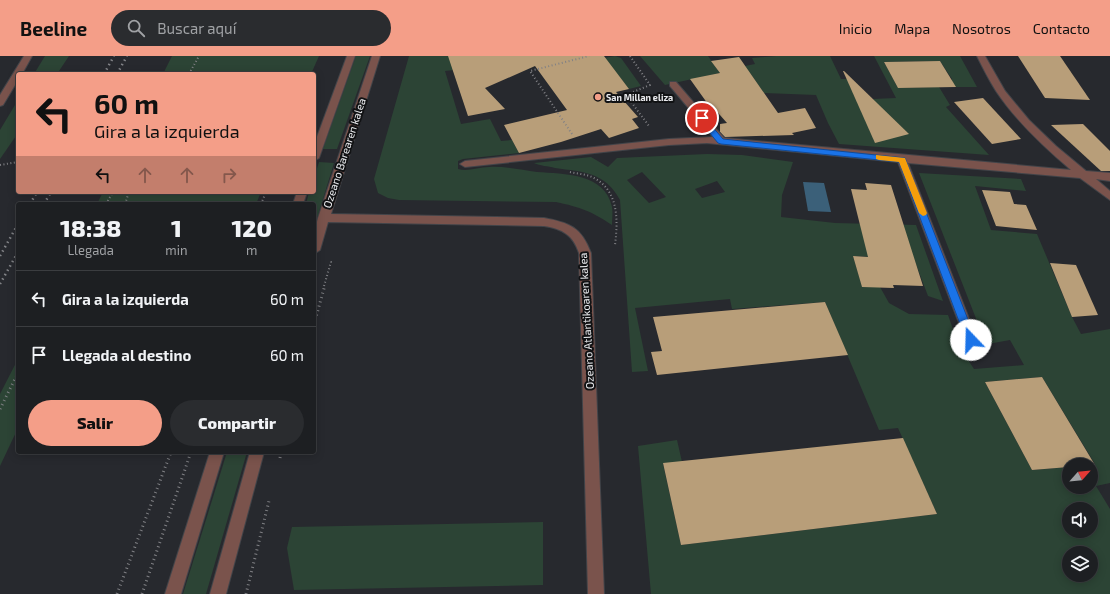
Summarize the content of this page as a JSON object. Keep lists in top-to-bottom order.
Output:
{
  "streets": {
    "street": ["Ozeano Barearen kalea", "Ozeano Atlantikoaren kalea"]
  },
  "crossings": [
    ["Ozeano Barearen kalea", "Ozeano Atlantikoaren kalea"]
  ],
  "places": ["San Millan eliza"],
  "north": "top right",
  "page": {
    "header": "Beeline",
    "search": "Buscar aquí",
    "nav": [
      "Inicio",
      "Mapa",
      "Nosotros",
      "Contacto"
    ],
    "turn": ["60 m", "Gira a la izquierda"],
    "eta": [
      "18:38",
      "Llegada",
      "1",
      "min",
      "120",
      "m"
    ],
    "list": [
      {
        "name": "Gira a la izquierda",
        "value": "60 m"
      },
      {
        "name": "Llegada al destino",
        "value": "60 m"
      }
    ],
    "buttons": ["Salir", "Compartir"]
  }
}
